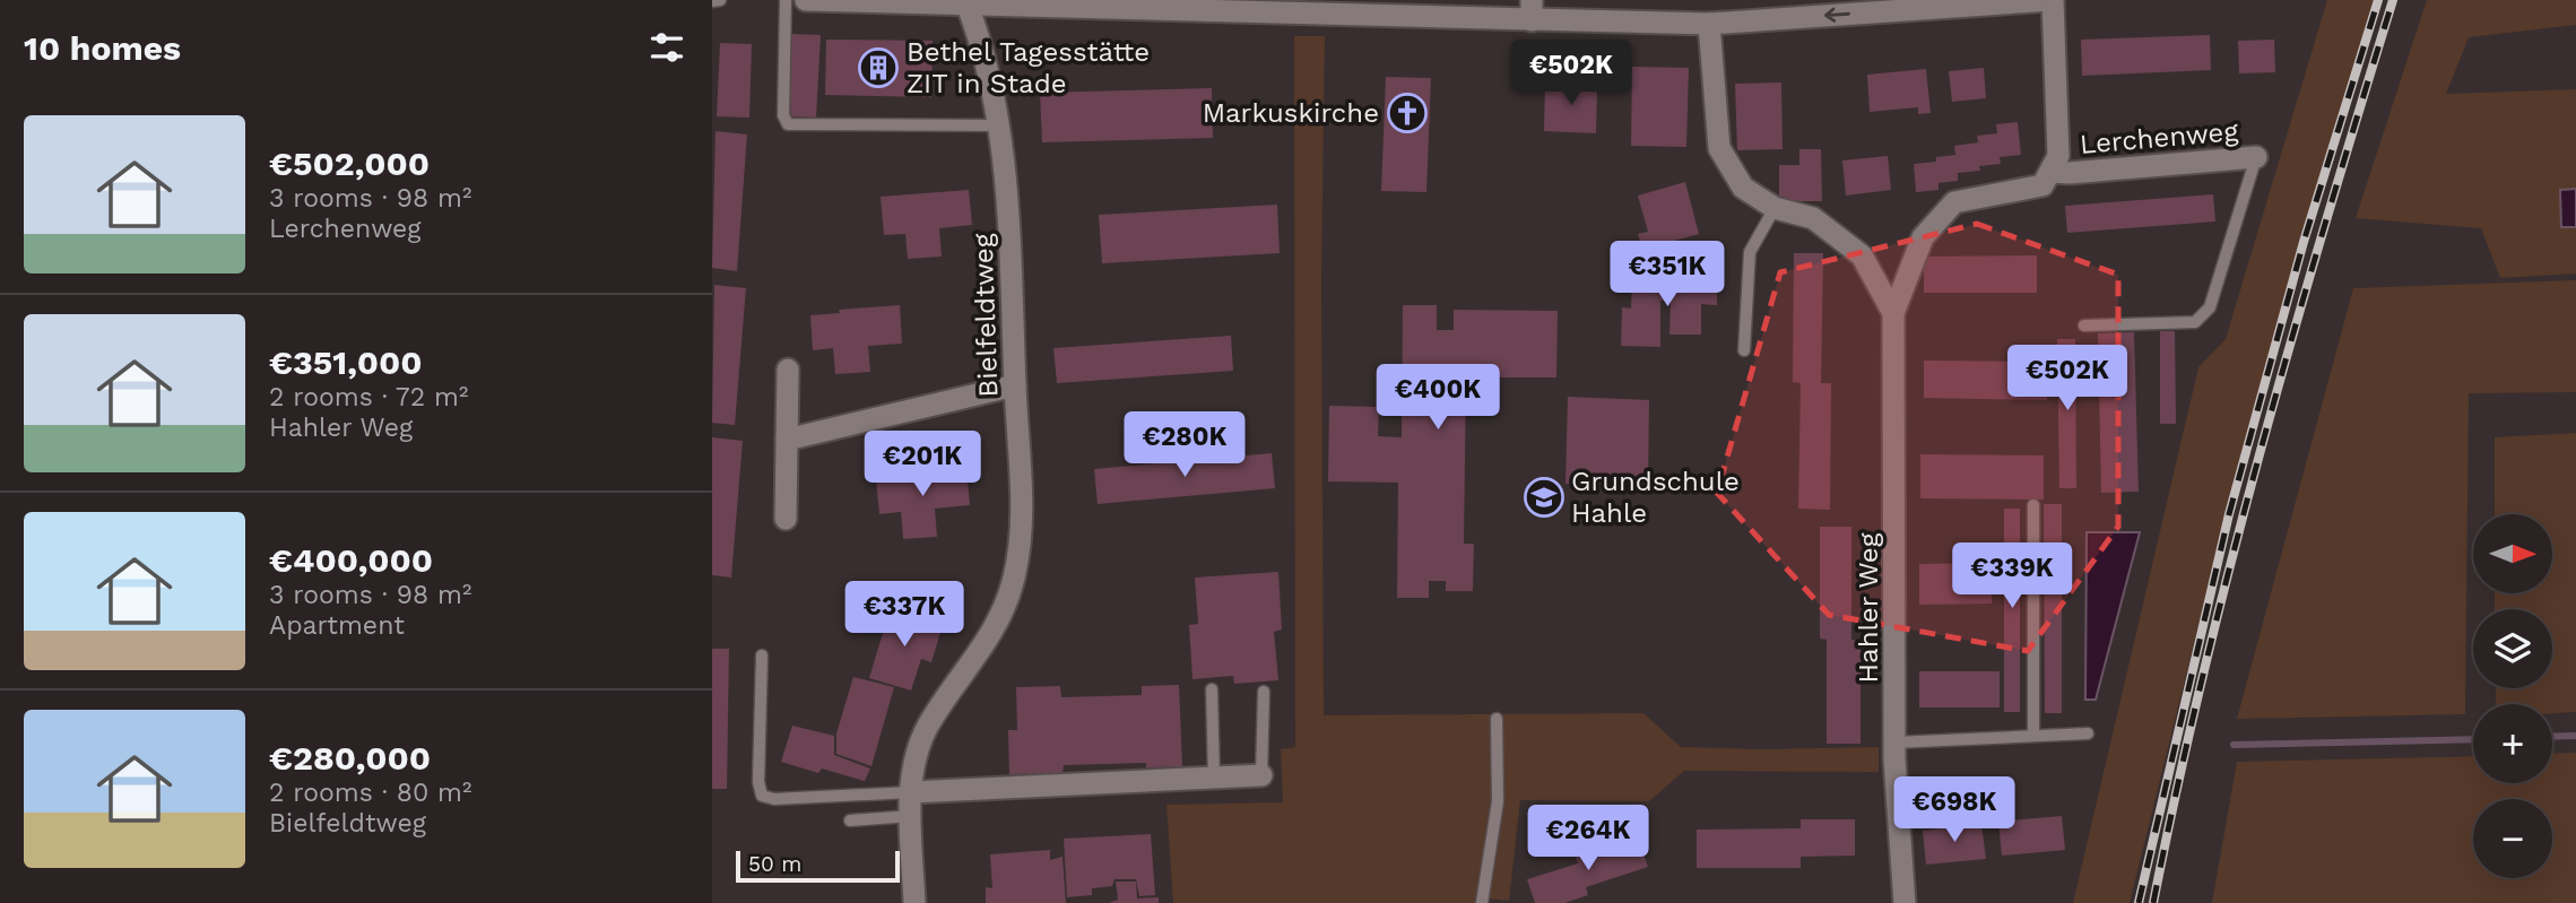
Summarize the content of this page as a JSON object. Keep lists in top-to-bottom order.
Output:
{
  "streets": {
    "street": ["Lerchenweg", "Bielfeldtweg", "Hahler Weg"]
  },
  "crossings": [
    ["Lerchenweg", "Bielfeldtweg"],
    ["Lerchenweg", "Hahler Weg"]
  ],
  "places": {
    "building": ["Bethel Tagesstätte ZIT in Stade"],
    "church": ["Markuskirche"],
    "school or university": ["Grundschule Hahle"]
  },
  "scale_bar": "50 m",
  "north": "right",
  "page": {
    "heading": "10 homes",
    "price": [
      "€502K",
      "€351K",
      "€502K",
      "€400K",
      "€280K",
      "€201K",
      "€339K",
      "€337K",
      "€698K",
      "€264K"
    ],
    "list": [
      {
        "name": "€502,000",
        "note": "3 rooms · 98 m² · Lerchenweg"
      },
      {
        "name": "€351,000",
        "note": "2 rooms · 72 m² · Hahler Weg"
      },
      {
        "name": "€400,000",
        "note": "3 rooms · 98 m² · Apartment"
      },
      {
        "name": "€280,000",
        "note": "2 rooms · 80 m² · Bielfeldtweg"
      }
    ],
    "map_buttons": ["+", "−"],
    "scale": "50 m"
  }
}
